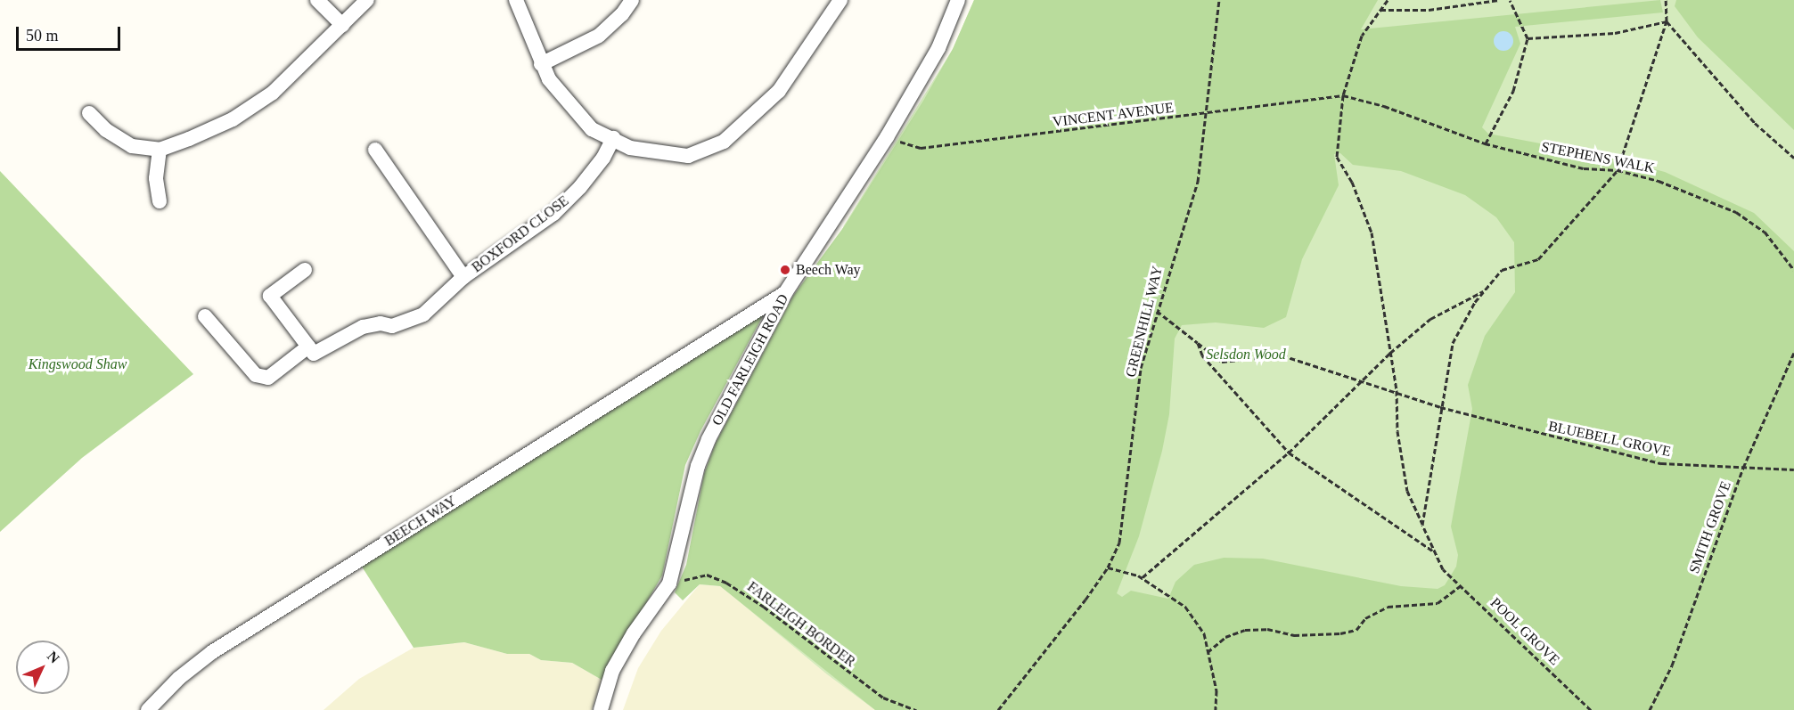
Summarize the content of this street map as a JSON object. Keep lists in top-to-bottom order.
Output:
{
  "streets": {
    "street": ["BOXFORD CLOSE", "OLD FARLEIGH ROAD", "BEECH WAY"],
    "path": [
      "VINCENT AVENUE",
      "STEPHENS WALK",
      "GREENHILL WAY",
      "BLUEBELL GROVE",
      "SMITH GROVE",
      "FARLEIGH BORDER",
      "POOL GROVE"
    ]
  },
  "crossings": [
    ["VINCENT AVENUE", "STEPHENS WALK"],
    ["VINCENT AVENUE", "GREENHILL WAY"],
    ["VINCENT AVENUE", "OLD FARLEIGH ROAD"],
    ["GREENHILL WAY", "BLUEBELL GROVE"],
    ["OLD FARLEIGH ROAD", "BEECH WAY"],
    ["OLD FARLEIGH ROAD", "FARLEIGH BORDER"],
    ["BLUEBELL GROVE", "SMITH GROVE"]
  ],
  "parks": ["Selsdon Wood", "Kingswood Shaw"],
  "places": ["Beech Way"],
  "scale_bar": "50 m",
  "north": "top right"
}
